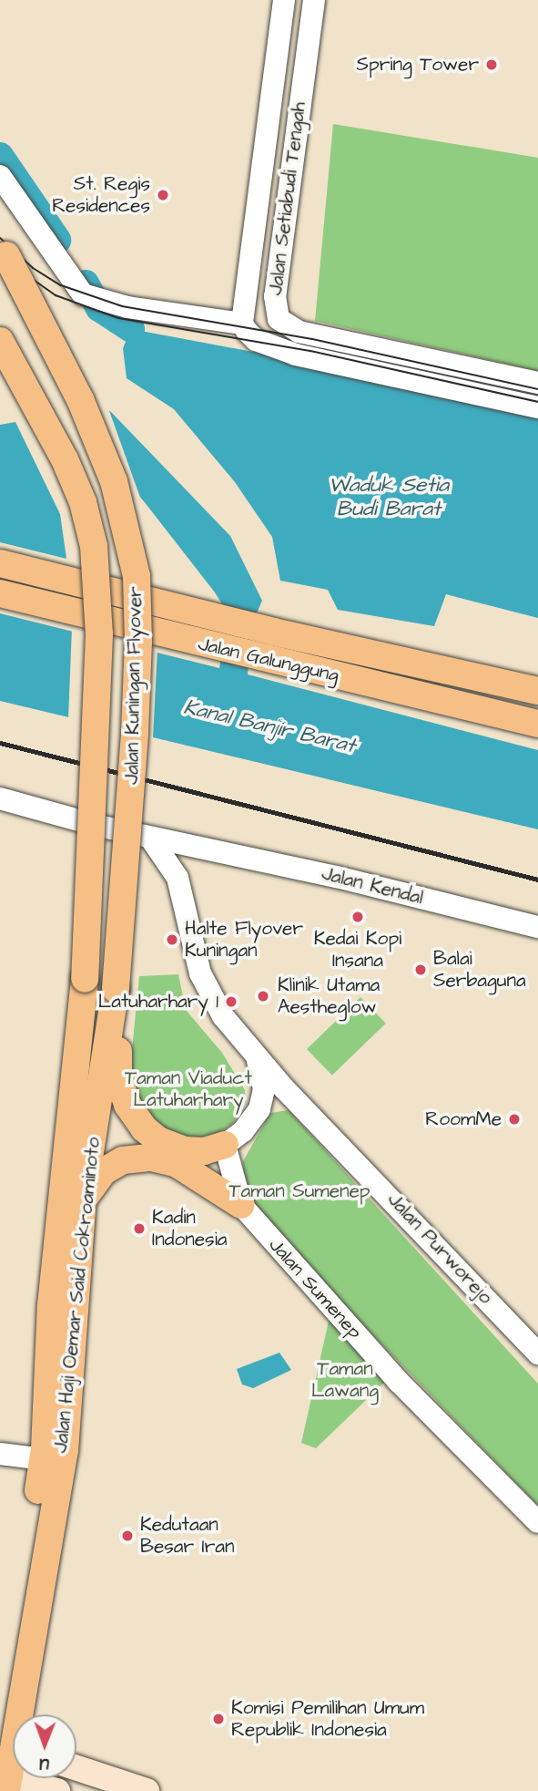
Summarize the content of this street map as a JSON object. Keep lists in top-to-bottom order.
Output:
{
  "streets": {
    "main road": ["Jalan Galunggung", "Jalan Kuningan Flyover", "Jalan Haji Oemar Said Cokroaminoto"],
    "street": [
      "Jalan Setiabudi Tengah",
      "Jalan Kendal",
      "Jalan Purworejo",
      "Jalan Sumenep"
    ]
  },
  "crossings": [
    ["Jalan Kuningan Flyover", "Jalan Haji Oemar Said Cokroaminoto"]
  ],
  "water": ["Waduk Setia Budi Barat", "Kanal Banjir Barat"],
  "parks": ["Taman Viaduct Latuharhary", "Taman Sumenep", "Taman Lawang"],
  "places": [
    "Spring Tower",
    "St. Regis Residences",
    "Kedai Kopi Insana",
    "Halte Flyover Kuningan",
    "Balai Serbaguna",
    "Klinik Utama Aestheglow",
    "Latuharhary 1",
    "RoomMe",
    "Kadin Indonesia",
    "Kedutaan Besar Iran",
    "Komisi Pemilihan Umum Republik Indonesia"
  ],
  "north": "bottom"
}
